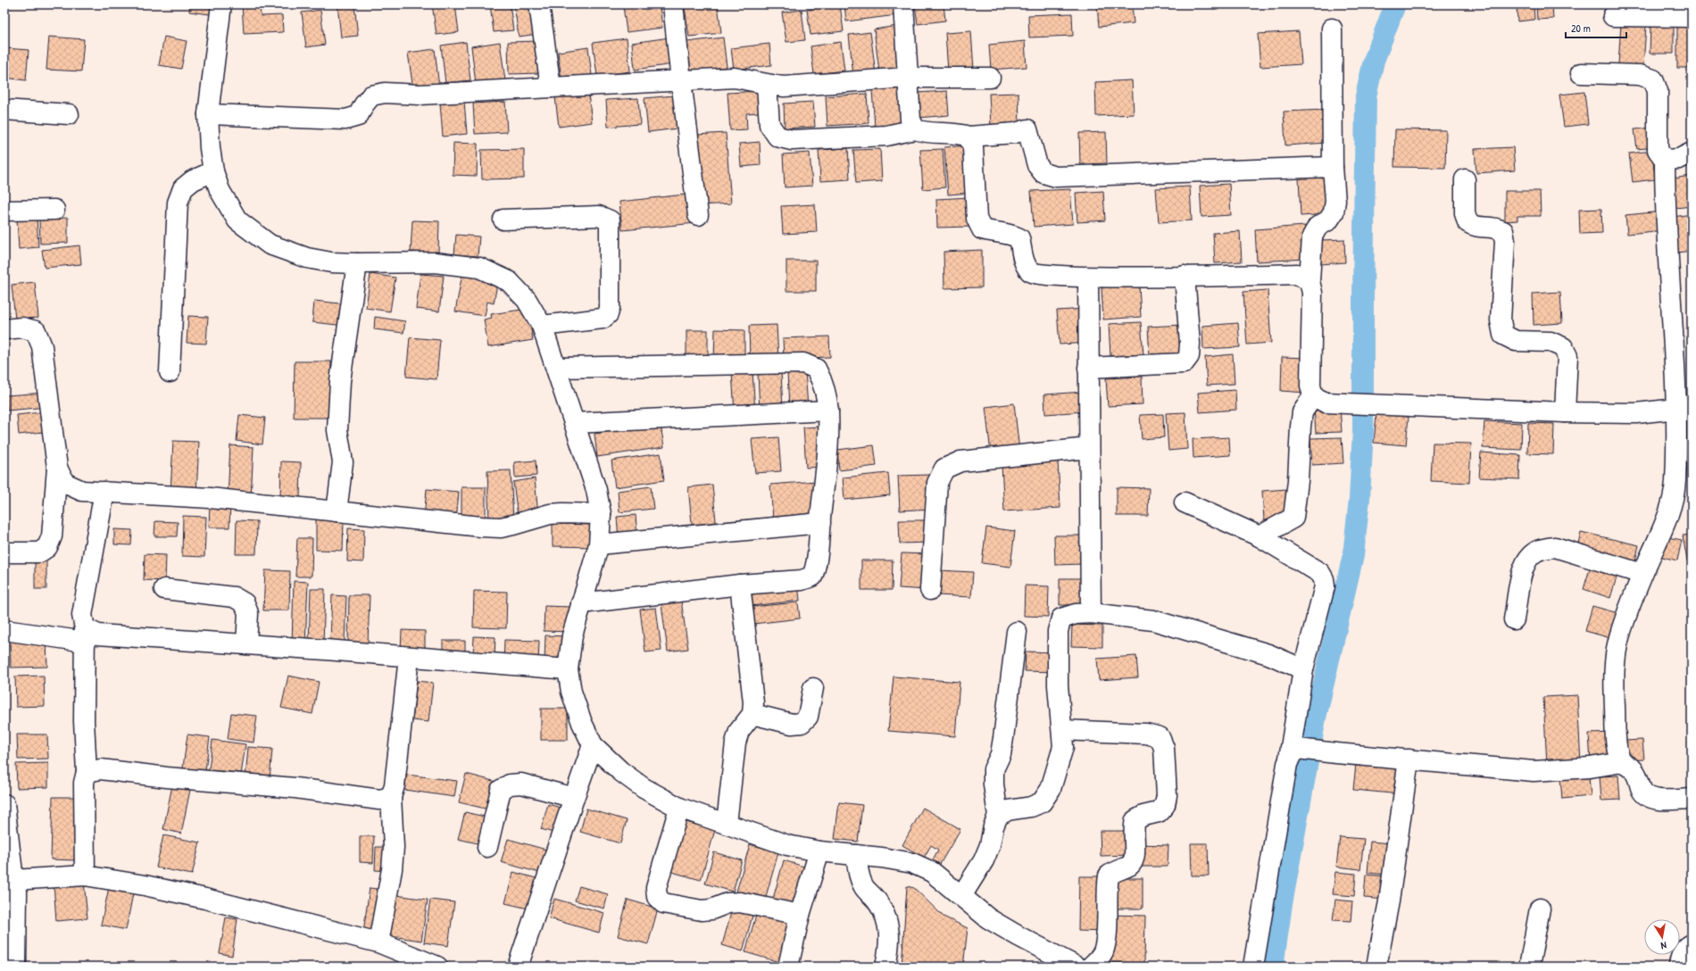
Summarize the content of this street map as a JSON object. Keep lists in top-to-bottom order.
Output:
{
  "scale_bar": "20 m",
  "north": "bottom"
}
